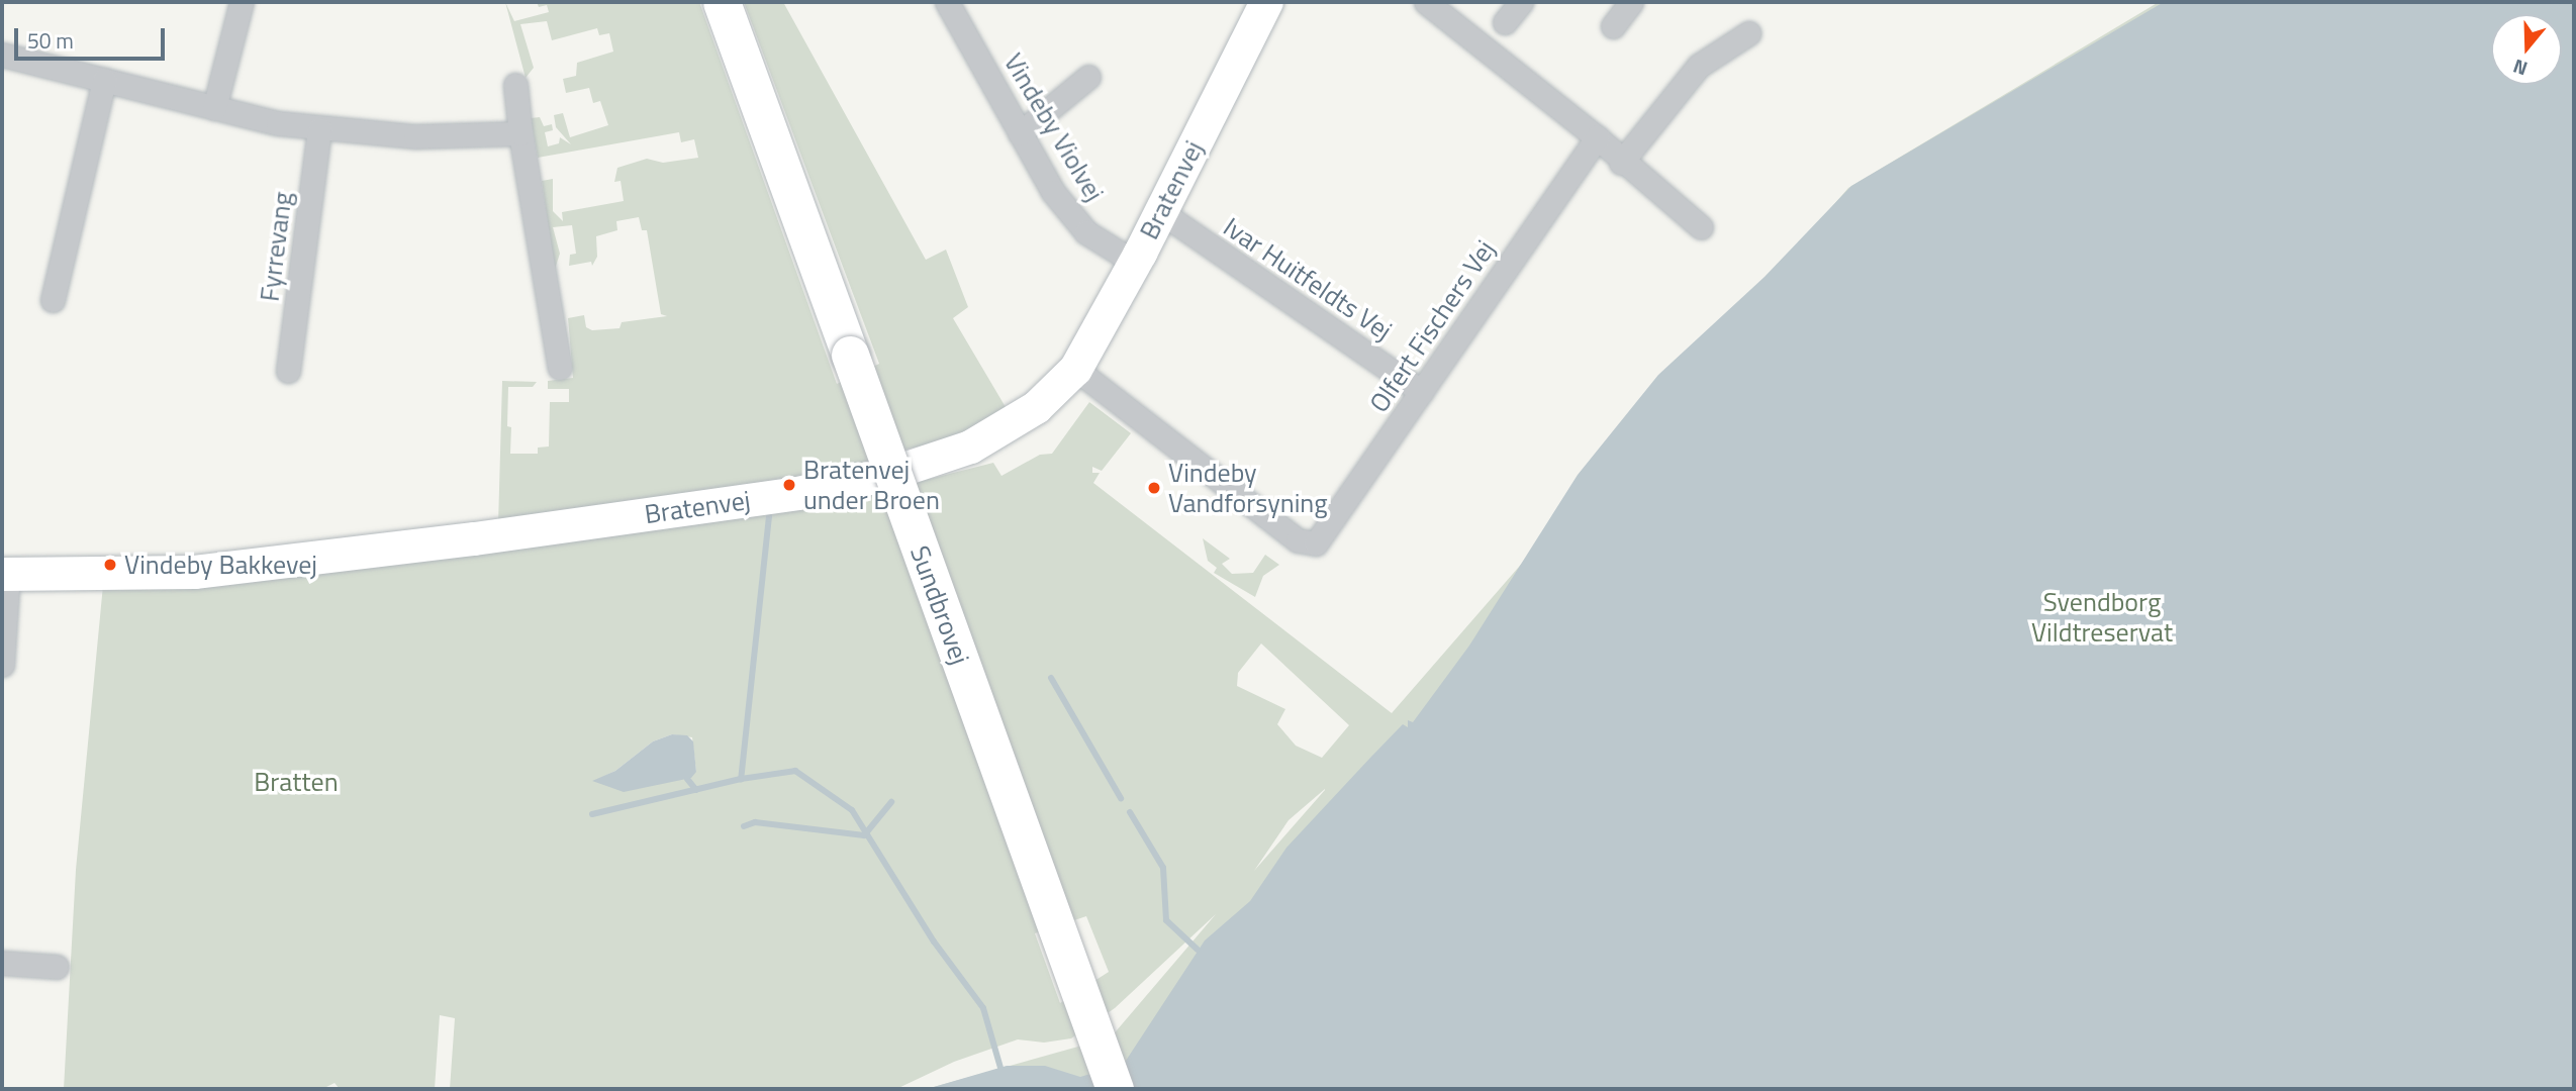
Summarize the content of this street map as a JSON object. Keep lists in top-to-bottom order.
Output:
{
  "streets": {
    "main road": ["Sundbrovej"],
    "street": [
      "Vindeby Violvej",
      "Bratenvej",
      "Fyrrevang",
      "Ivar Huitfeldts Vej",
      "Olfert Fischers Vej"
    ]
  },
  "crossings": [
    ["Vindeby Violvej", "Bratenvej"],
    ["Bratenvej", "Ivar Huitfeldts Vej"],
    ["Bratenvej", "Olfert Fischers Vej"],
    ["Ivar Huitfeldts Vej", "Olfert Fischers Vej"]
  ],
  "parks": ["Svendborg Vildtreservat", "Bratten"],
  "places": ["Bratenvej under Broen", "Vindeby Vandforsyning", "Vindeby Bakkevej"],
  "scale_bar": "50 m",
  "north": "bottom"
}
